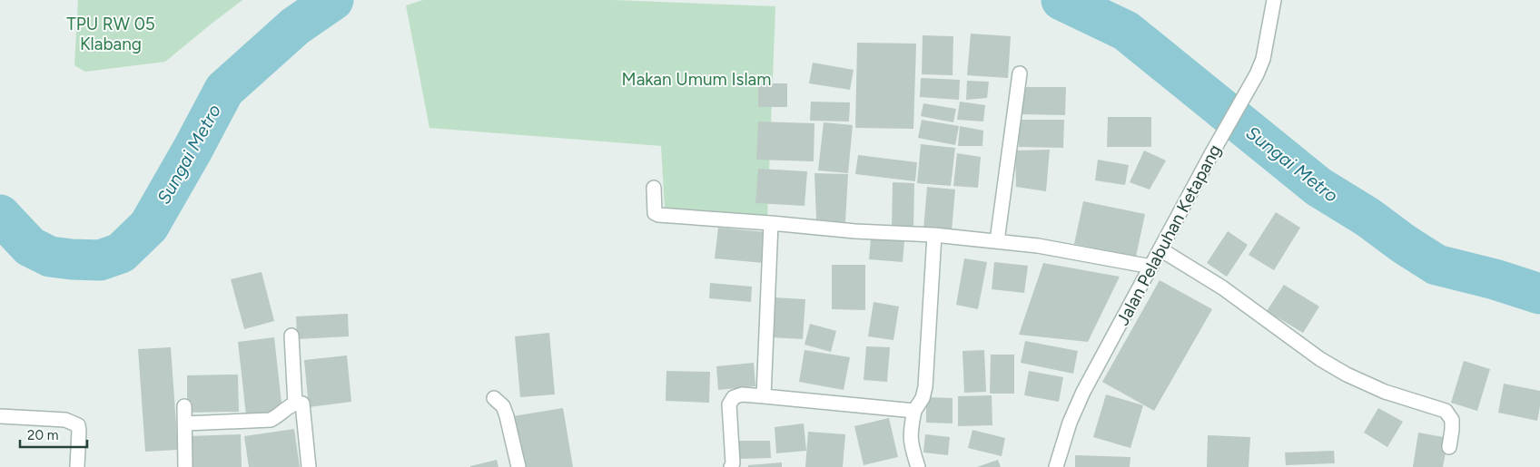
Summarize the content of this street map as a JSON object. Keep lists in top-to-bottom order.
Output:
{
  "streets": {
    "street": ["Jalan Pelabuhan Ketapang"]
  },
  "water": ["Sungai Metro"],
  "parks": ["TPU RW 05 Klabang", "Makan Umum Islam"],
  "scale_bar": "20 m"
}
